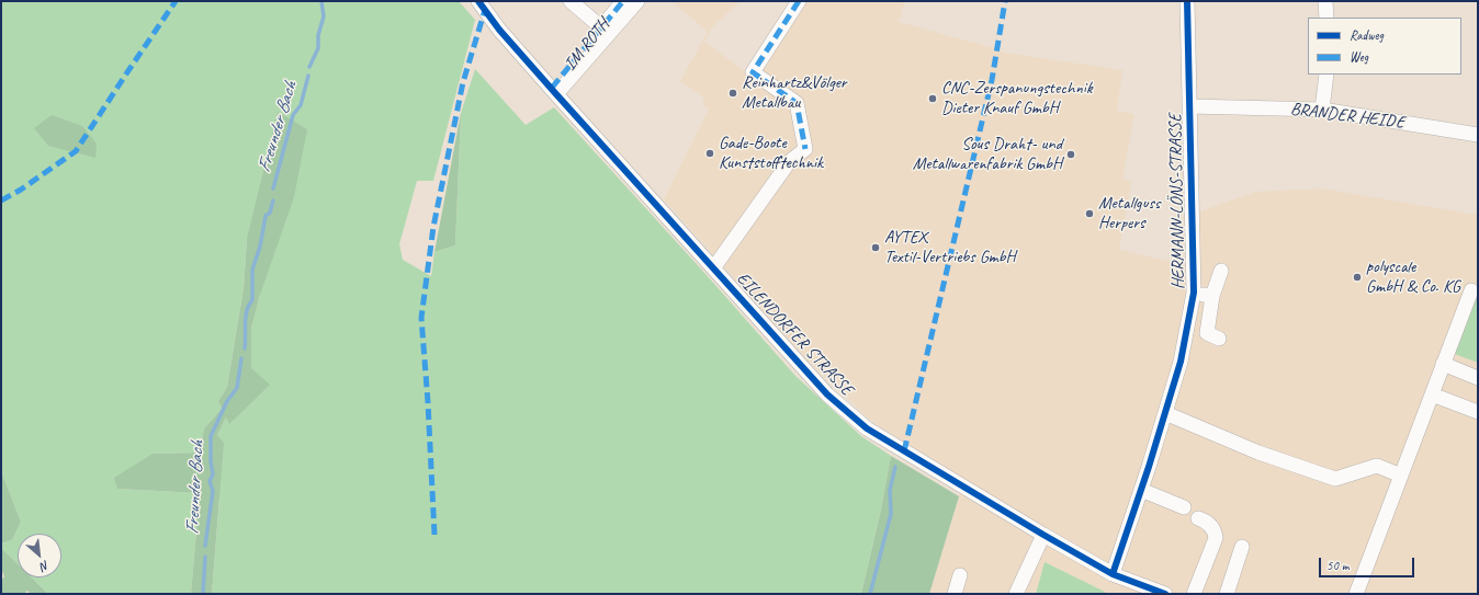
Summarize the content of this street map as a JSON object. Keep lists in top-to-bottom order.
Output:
{
  "streets": {
    "street": [
      "IM ROTH",
      "BRANDER HEIDE",
      "HERMANN-LÖNS-STRASSE",
      "EILENDORFER STRASSE"
    ]
  },
  "crossings": [
    ["IM ROTH", "EILENDORFER STRASSE"],
    ["BRANDER HEIDE", "HERMANN-LÖNS-STRASSE"],
    ["HERMANN-LÖNS-STRASSE", "EILENDORFER STRASSE"]
  ],
  "water": ["Freunder Bach"],
  "places": [
    "Reinhartz&Völger Metallbau",
    "CNC-Zerspanungstechnik Dieter Knauf GmbH",
    "Gade-Boote Kunststofftechnik",
    "Sous Draht- und Metallwarenfabrik GmbH",
    "Metallguss Herpers",
    "AYTEX Textil-Vertriebs GmbH",
    "polyscale GmbH & Co. KG"
  ],
  "legend": ["Radweg", "Weg"],
  "scale_bar": "50 m",
  "north": "bottom right"
}
